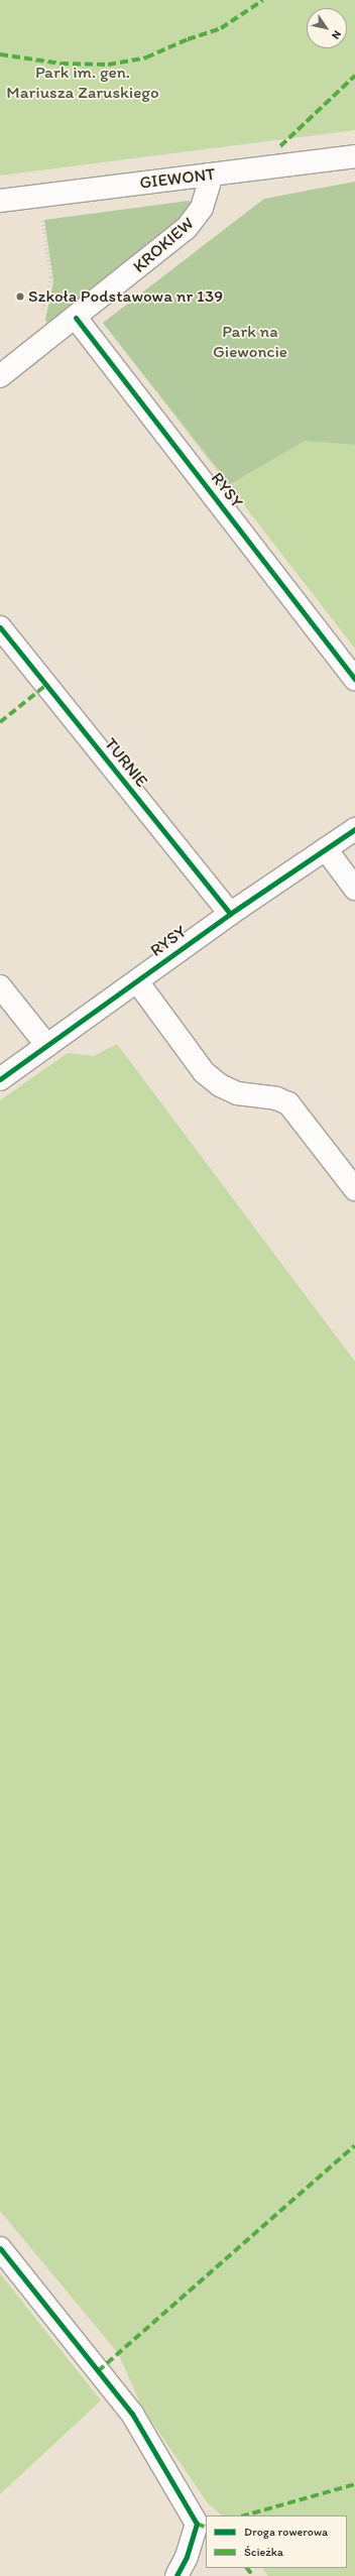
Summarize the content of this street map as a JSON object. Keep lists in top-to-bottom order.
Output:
{
  "streets": {
    "street": [
      "GIEWONT",
      "KROKIEW",
      "RYSY",
      "TURNIE"
    ]
  },
  "crossings": [
    ["GIEWONT", "KROKIEW"],
    ["KROKIEW", "RYSY"],
    ["RYSY", "TURNIE"]
  ],
  "parks": ["Park im. gen. Mariusza Zaruskiego", "Park na Giewoncie"],
  "places": ["Szkoła Podstawowa nr 139"],
  "legend": ["Droga rowerowa", "Ścieżka"],
  "north": "bottom right"
}
